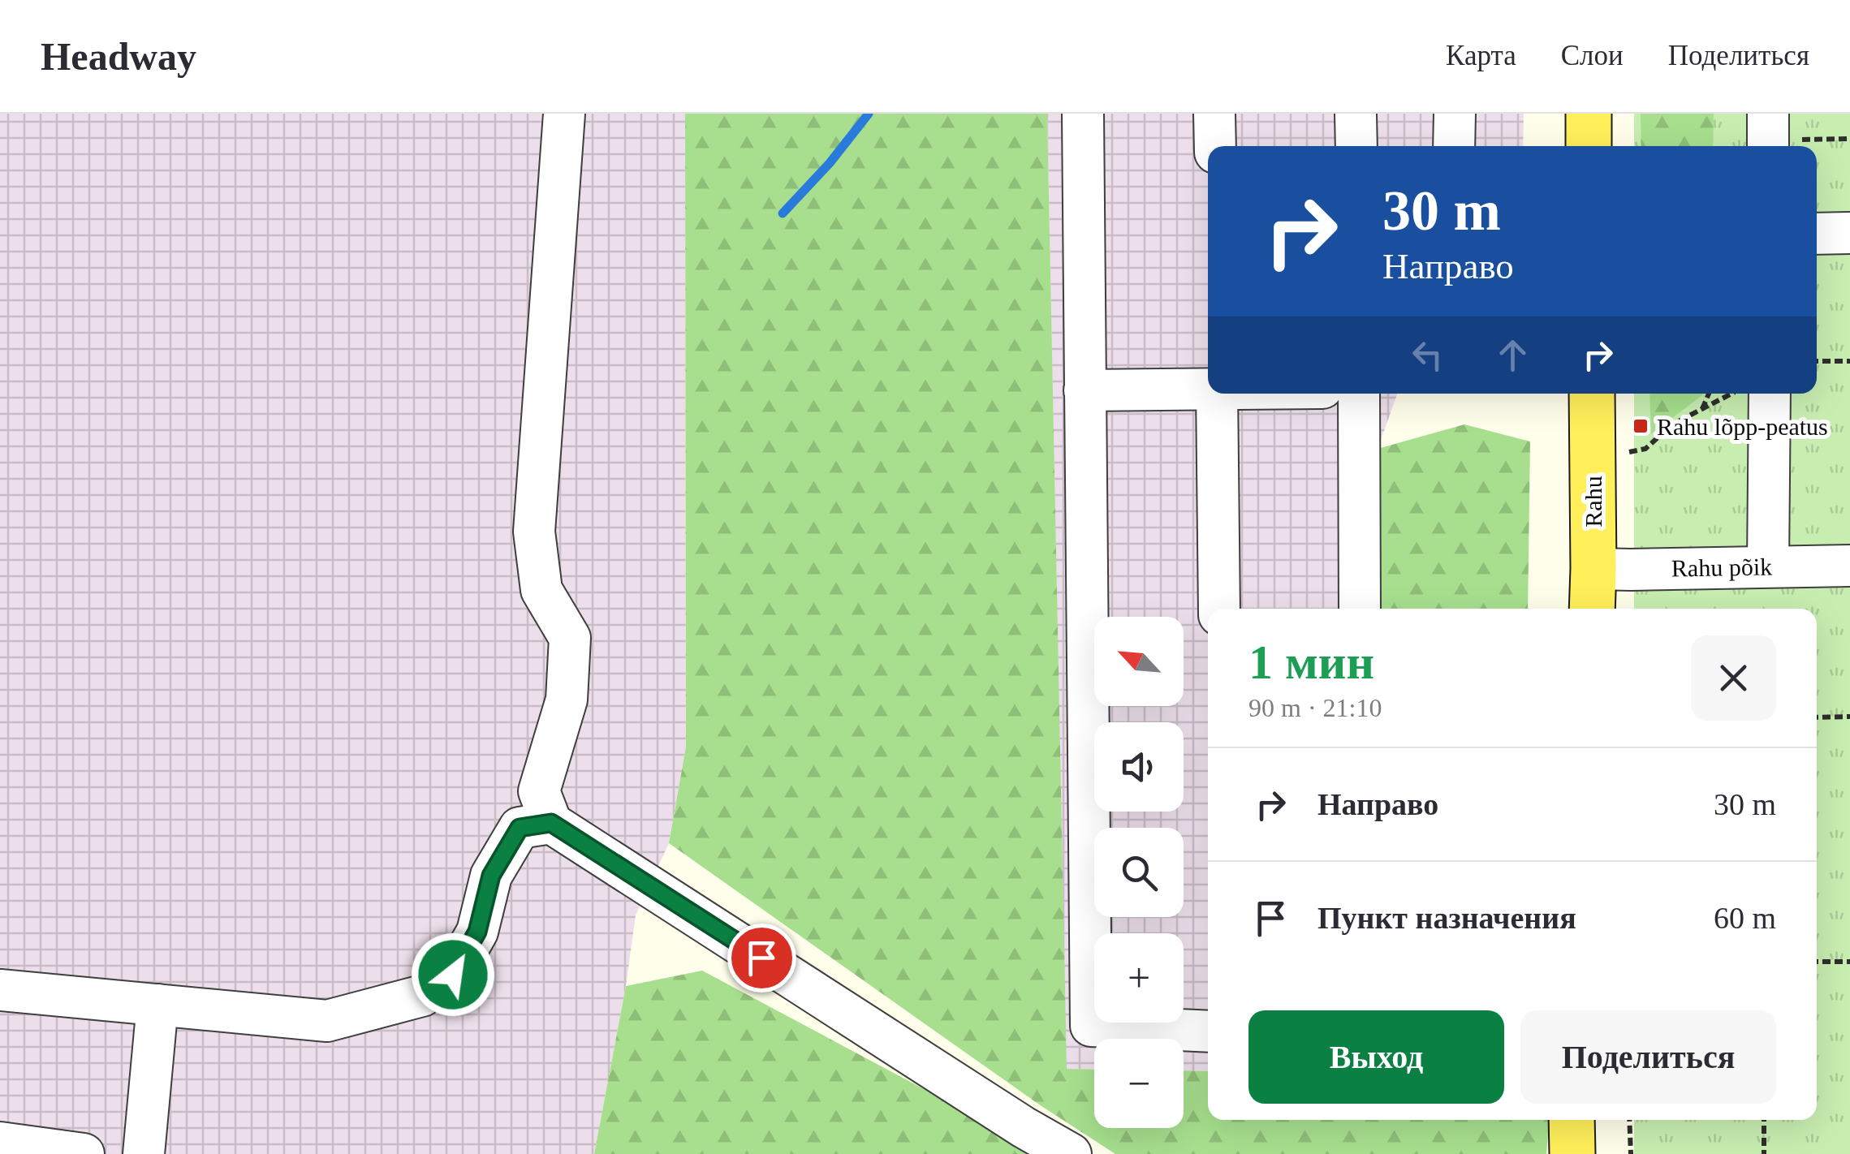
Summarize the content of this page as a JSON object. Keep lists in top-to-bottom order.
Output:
{
  "streets": {
    "main road": ["Rahu"],
    "street": ["Rahu põik"]
  },
  "crossings": [
    ["Rahu", "Rahu põik"]
  ],
  "places": {
    "transit": ["Rahu lõpp-peatus"]
  },
  "north": "top left",
  "page": {
    "header": "Headway",
    "nav": ["Карта", "Слои", "Поделиться"],
    "turn": ["30 m", "Направо"],
    "heading": ["1 мин", "90 m · 21:10"],
    "map_buttons": ["+", "−"],
    "list": [
      {
        "name": "Направо",
        "value": "30 m"
      },
      {
        "name": "Пункт назначения",
        "value": "60 m"
      }
    ],
    "buttons": ["Выход", "Поделиться"]
  }
}
